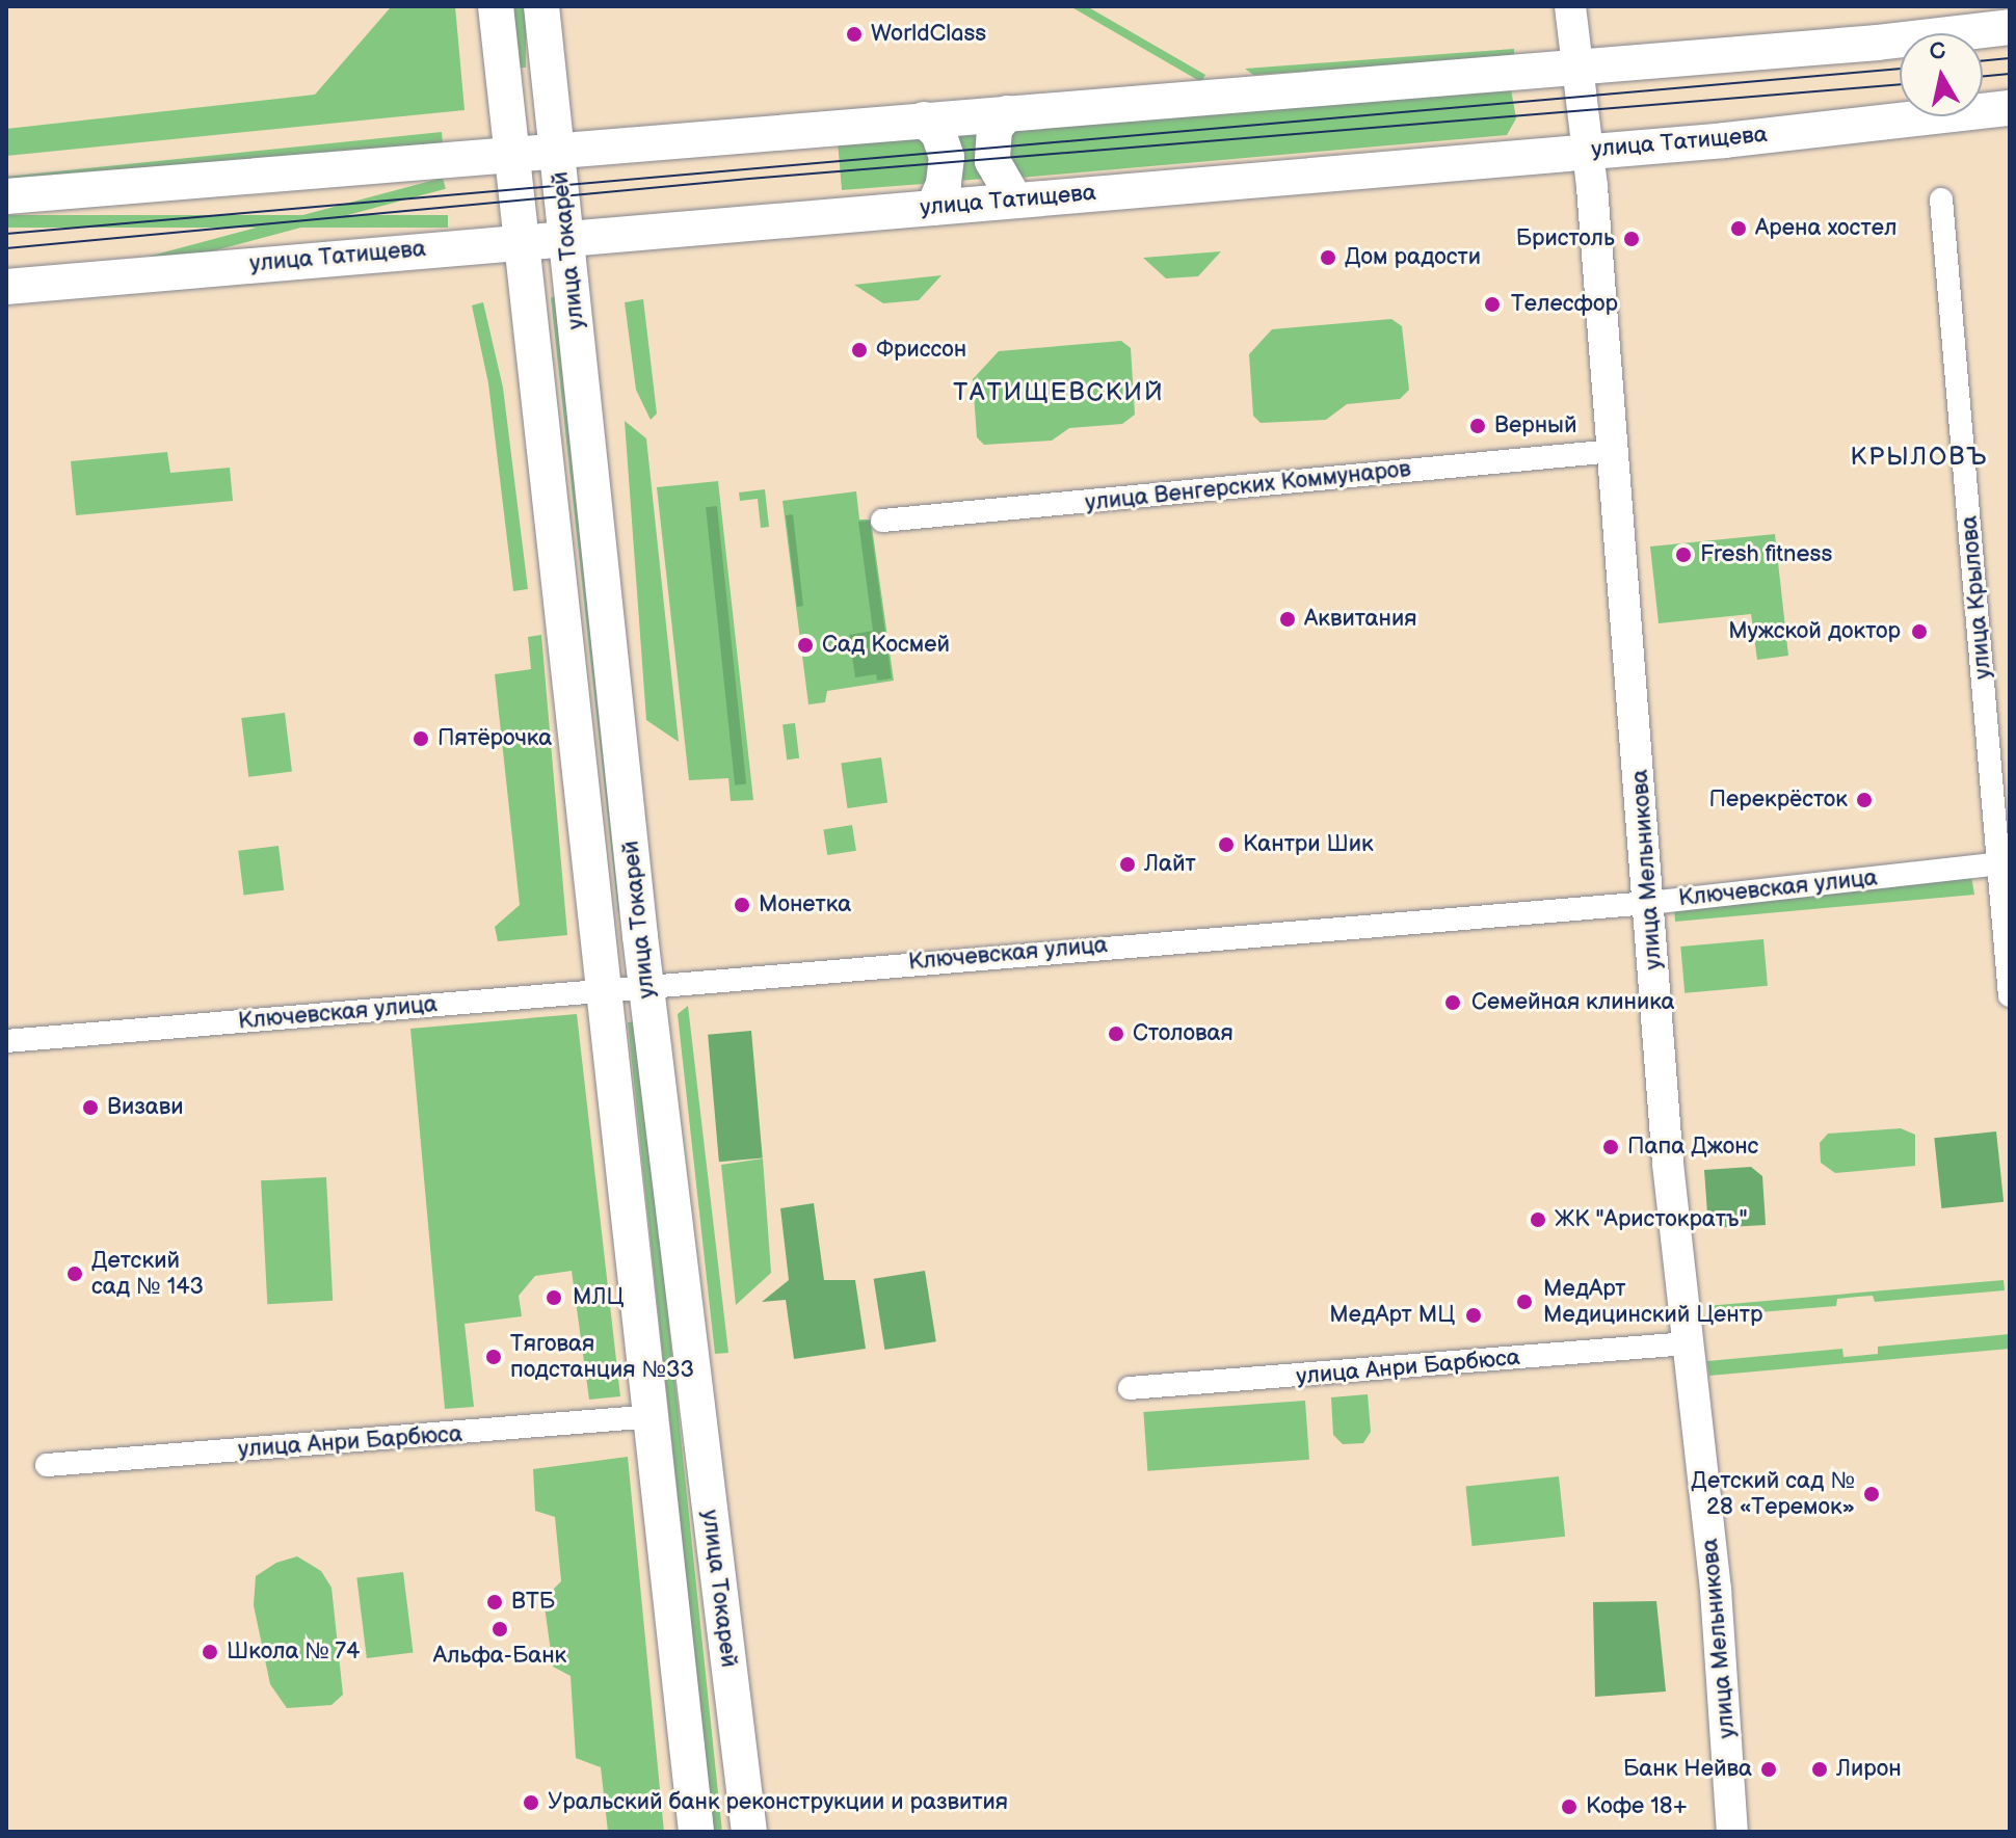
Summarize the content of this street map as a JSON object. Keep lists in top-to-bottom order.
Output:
{
  "streets": {
    "main road": ["улица Татищева", "улица Токарей"],
    "street": [
      "улица Венгерских Коммунаров",
      "улица Крылова",
      "улица Мельникова",
      "Ключевская улица",
      "улица Анри Барбюса"
    ]
  },
  "crossings": [
    ["улица Татищева", "улица Токарей"],
    ["улица Татищева", "улица Мельникова"],
    ["улица Токарей", "Ключевская улица"],
    ["улица Токарей", "улица Анри Барбюса"],
    ["улица Венгерских Коммунаров", "улица Мельникова"],
    ["улица Крылова", "Ключевская улица"],
    ["улица Мельникова", "Ключевская улица"],
    ["улица Мельникова", "улица Анри Барбюса"]
  ],
  "districts": ["ТАТИЩЕВСКИЙ", "КРЫЛОВЪ"],
  "places": [
    "WorldClass",
    "Арена хостел",
    "Бристоль",
    "Дом радости",
    "Телесфор",
    "Фриссон",
    "Верный",
    "Fresh fitness",
    "Аквитания",
    "Мужской доктор",
    "Сад Космей",
    "Пятёрочка",
    "Перекрёсток",
    "Кантри Шик",
    "Лайт",
    "Монетка",
    "Семейная клиника",
    "Столовая",
    "Визави",
    "Папа Джонс",
    "ЖК \"Аристократъ\"",
    "Детский сад № 143",
    "МЛЦ",
    "МедАрт Медицинский Центр",
    "МедАрт МЦ",
    "Тяговая подстанция №33",
    "Детский сад № 28 «Теремок»",
    "ВТБ",
    "Альфа-Банк",
    "Школа № 74",
    "Банк Нейва",
    "Лирон",
    "Уральский банк реконструкции и развития",
    "Кофе 18+"
  ],
  "north": "top"
}
